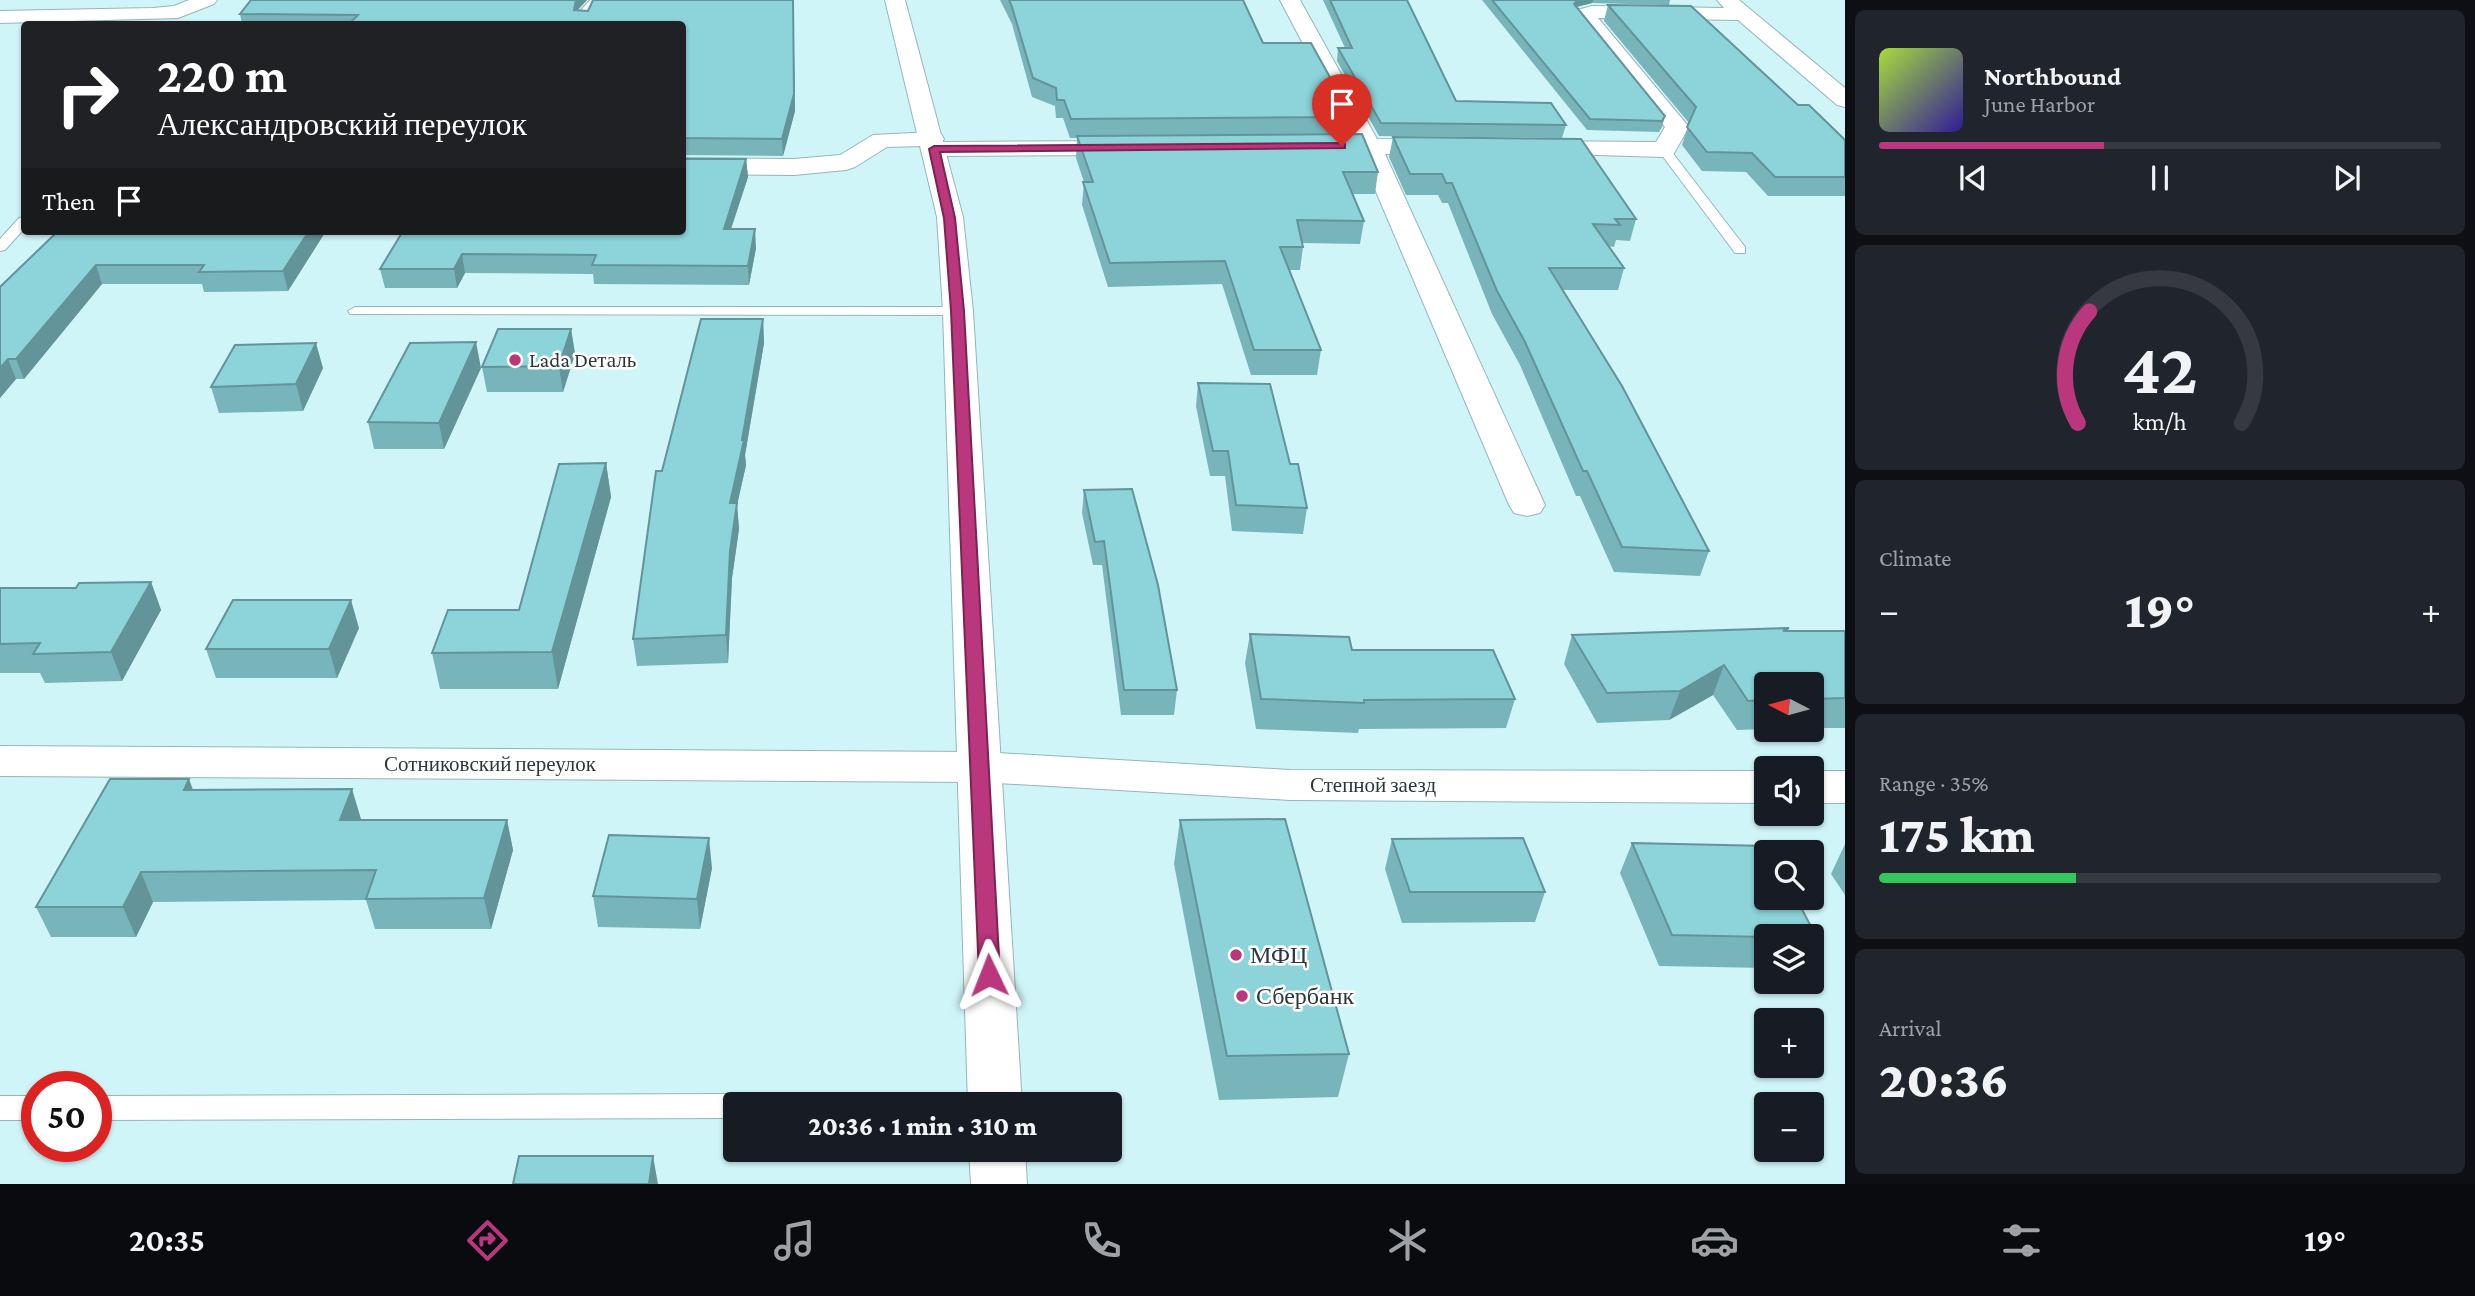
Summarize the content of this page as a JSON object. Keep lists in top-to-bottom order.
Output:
{
  "streets": {
    "street": ["Сотниковский переулок", "Степной заезд"]
  },
  "crossings": [
    ["Сотниковский переулок", "Степной заезд"]
  ],
  "places": ["Lada Dеталь", "МФЦ", "Сбербанк"],
  "north": "left",
  "page": {
    "turn": ["220 m", "Александровский переулок"],
    "song": ["Northbound", "June Harbor"],
    "then": "Then",
    "tile": [
      "Climate",
      ["Range · 35%", "175 km"],
      ["Arrival", "20:36"]
    ],
    "heat": ["−", "19°", "+"],
    "map_buttons": ["+", "−"],
    "limit": "50",
    "trip": "20:36 · 1 min · 310 m",
    "tabs": ["20:35", "19°"],
    "gauge": ["42", "km/h"]
  }
}
